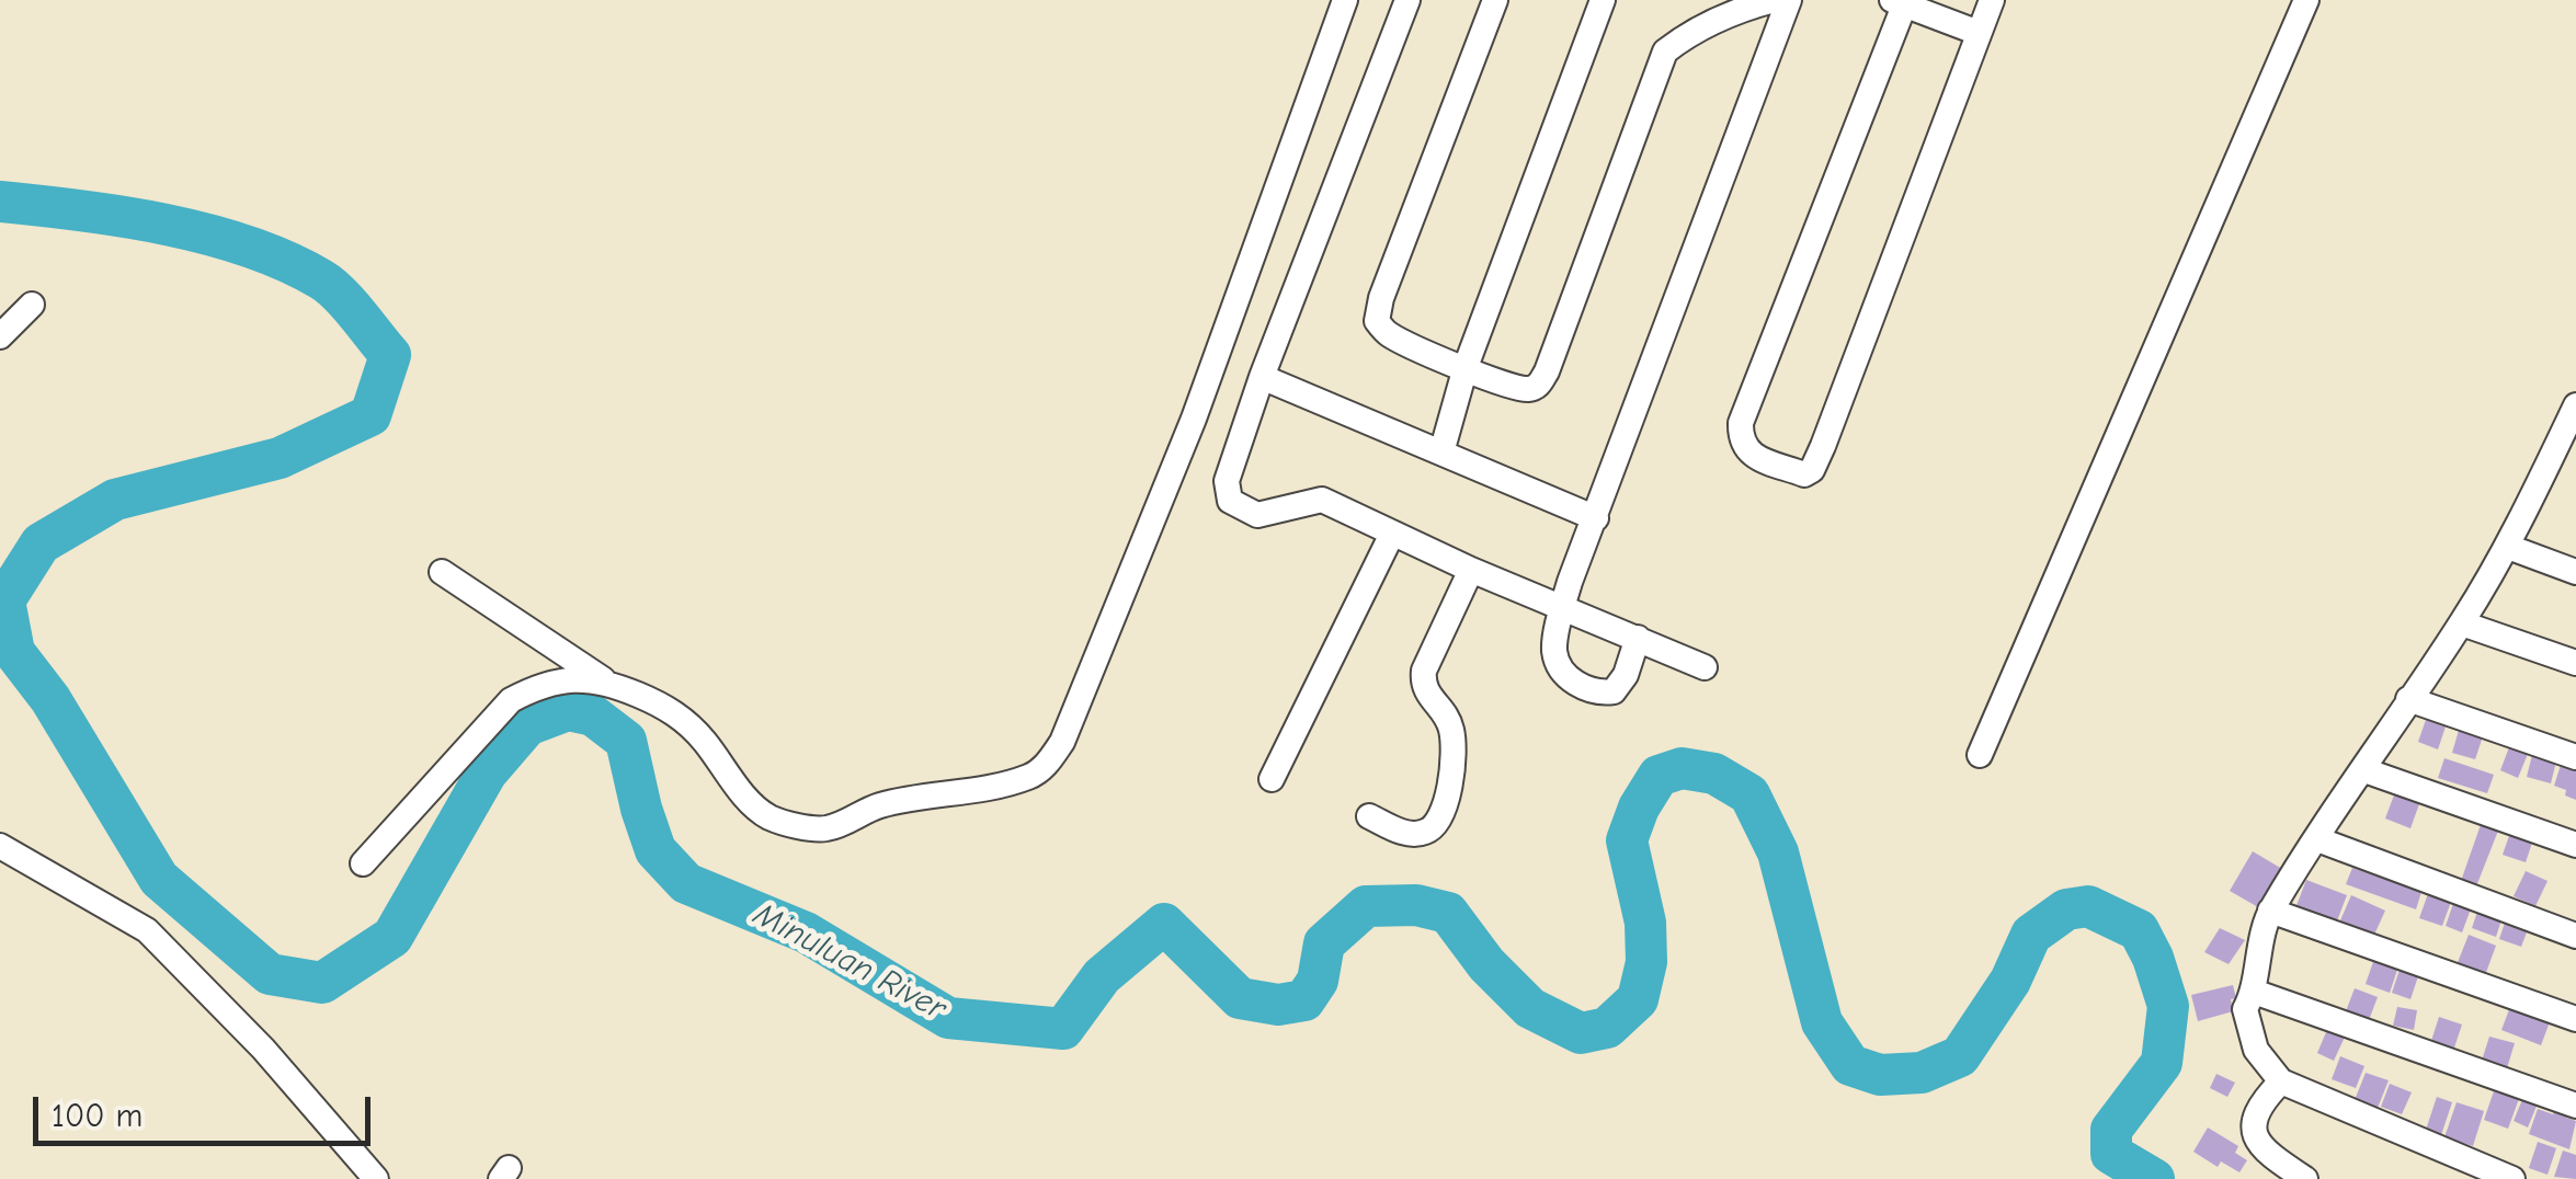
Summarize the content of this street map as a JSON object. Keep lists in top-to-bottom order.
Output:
{
  "water": ["Minuluan River"],
  "scale_bar": "100 m"
}
